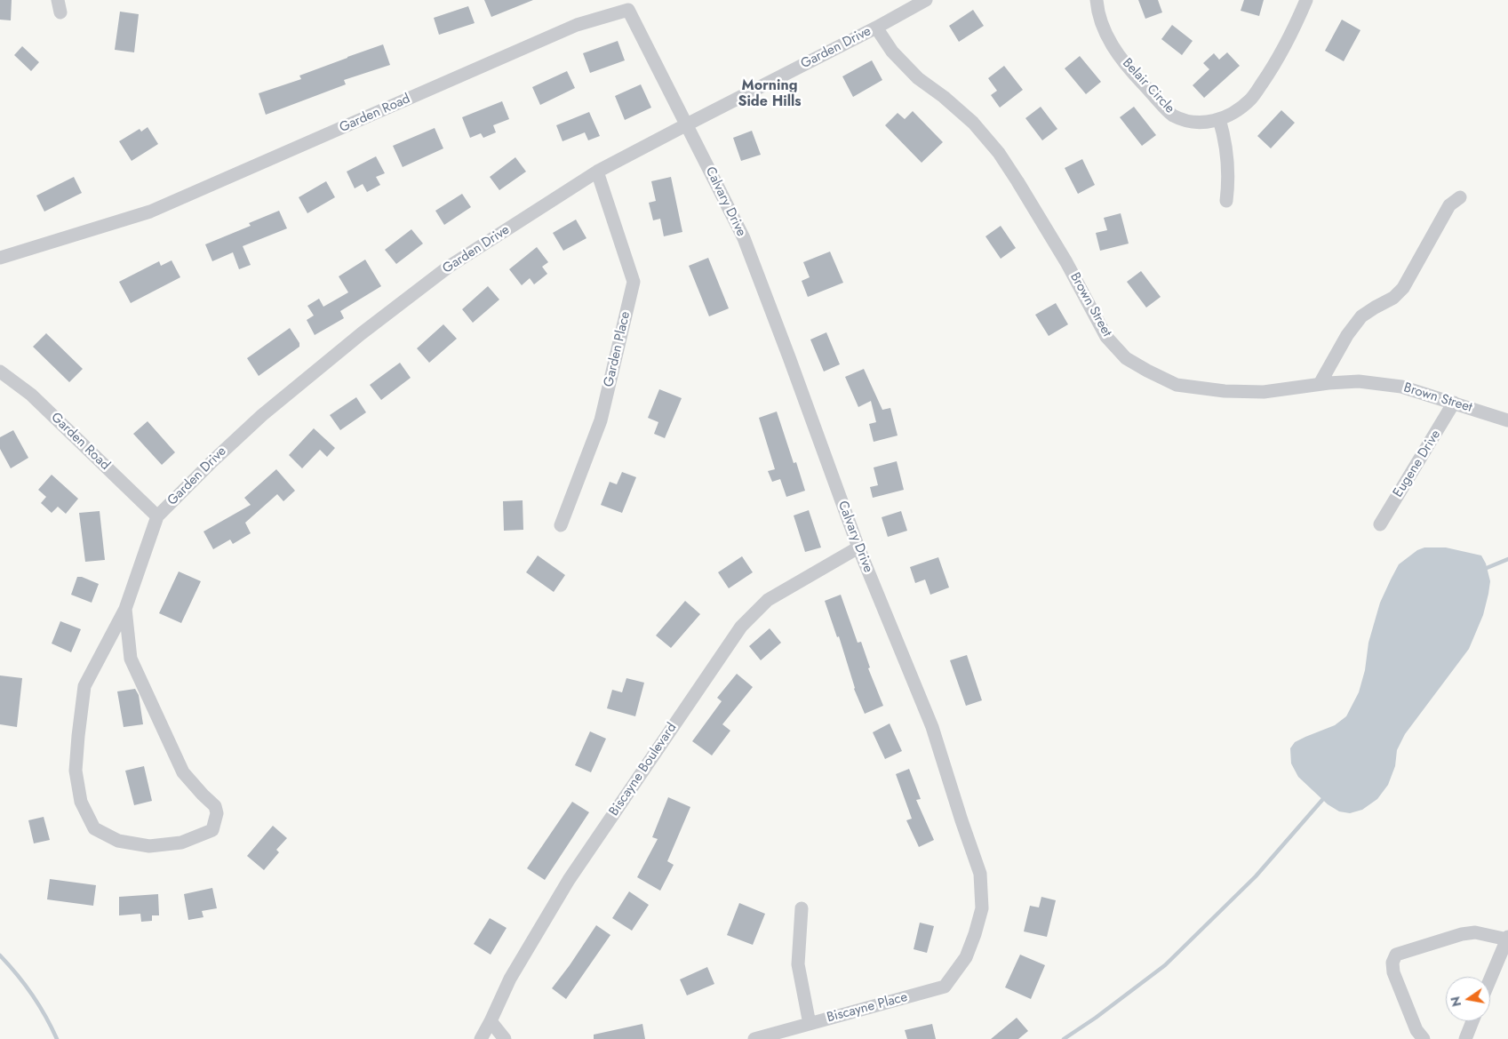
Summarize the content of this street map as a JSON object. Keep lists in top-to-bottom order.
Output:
{
  "streets": {
    "street": [
      "Garden Drive",
      "Belair Circle",
      "Garden Road",
      "Calvary Drive",
      "Brown Street",
      "Garden Place",
      "Eugene Drive",
      "Biscayne Boulevard",
      "Biscayne Place"
    ]
  },
  "crossings": [
    ["Garden Drive", "Garden Road"],
    ["Garden Drive", "Calvary Drive"],
    ["Garden Drive", "Brown Street"],
    ["Garden Drive", "Garden Place"],
    ["Garden Road", "Calvary Drive"],
    ["Calvary Drive", "Biscayne Boulevard"],
    ["Calvary Drive", "Biscayne Place"],
    ["Brown Street", "Eugene Drive"]
  ],
  "districts": ["Morning Side Hills"],
  "north": "left"
}
